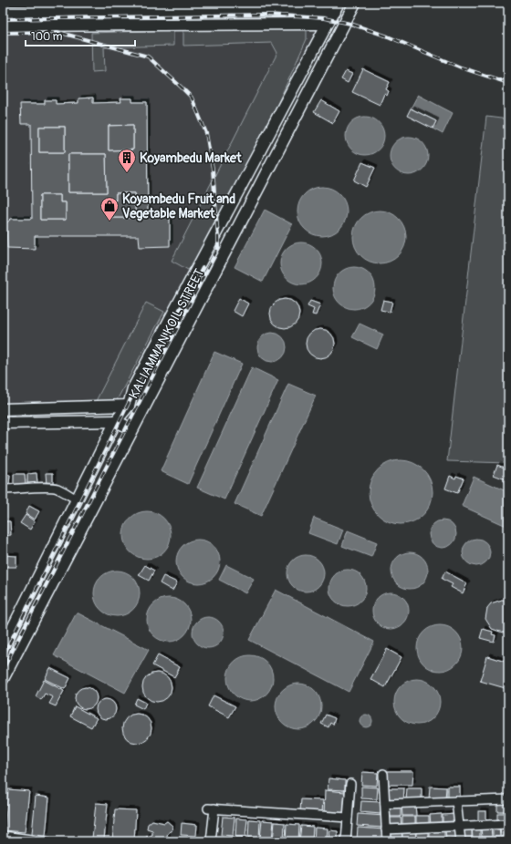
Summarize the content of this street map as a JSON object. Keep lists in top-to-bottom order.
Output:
{
  "streets": {
    "main road": ["KALIAMMAN KOIL STREET"]
  },
  "places": {
    "building": ["Koyambedu Market"],
    "shop": ["Koyambedu Fruit and Vegetable Market"]
  },
  "scale_bar": "100 m"
}
